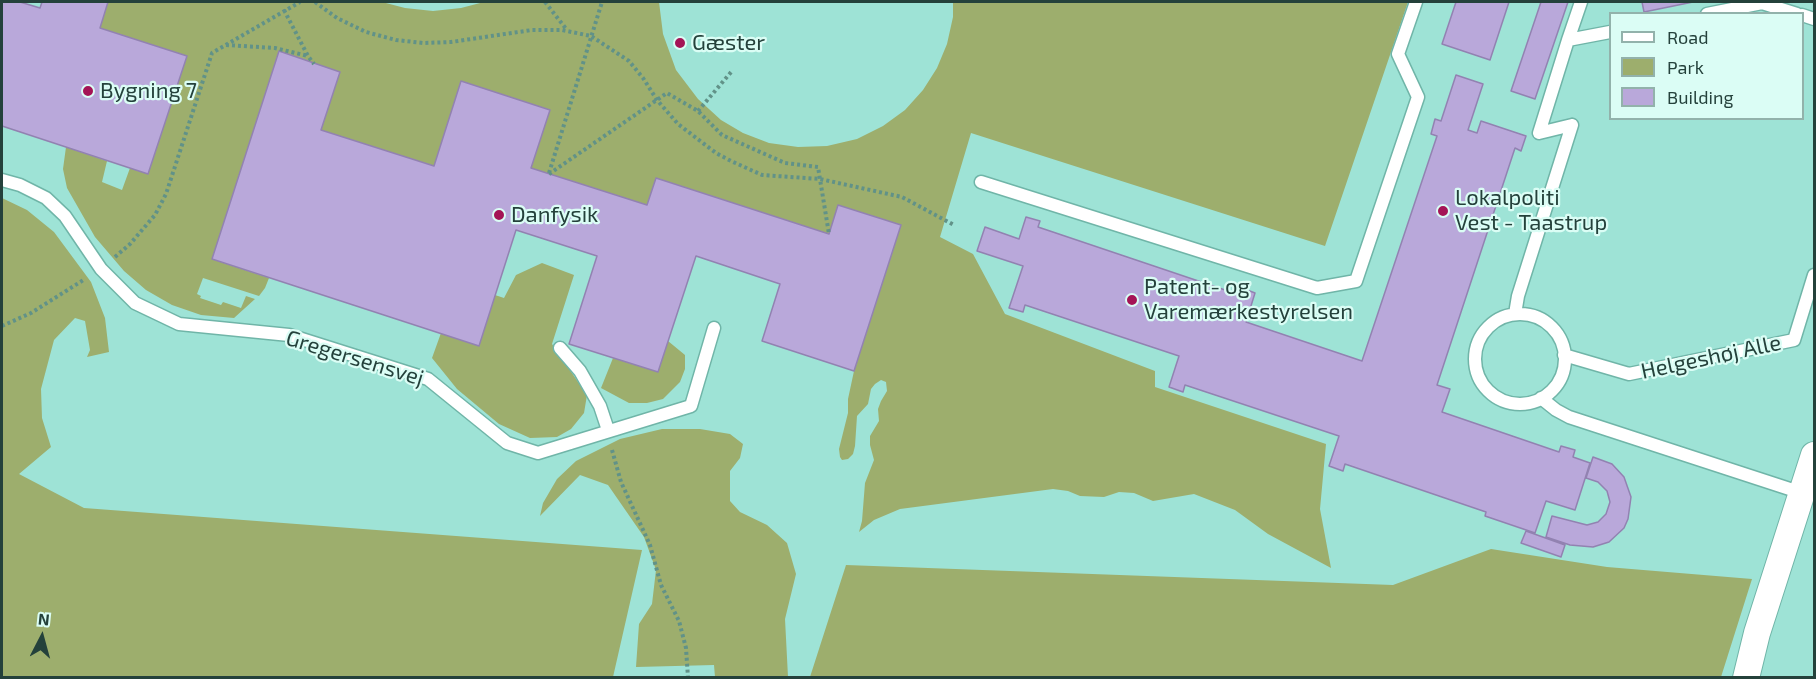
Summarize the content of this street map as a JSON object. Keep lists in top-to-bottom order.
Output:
{
  "streets": {
    "lane": ["Helgeshøj Alle", "Gregersensvej"]
  },
  "places": [
    "Gæster",
    "Bygning 7",
    "Lokalpoliti Vest - Taastrup",
    "Danfysik",
    "Patent- og Varemærkestyrelsen"
  ],
  "legend": ["Road", "Park", "Building"],
  "north": "top"
}
